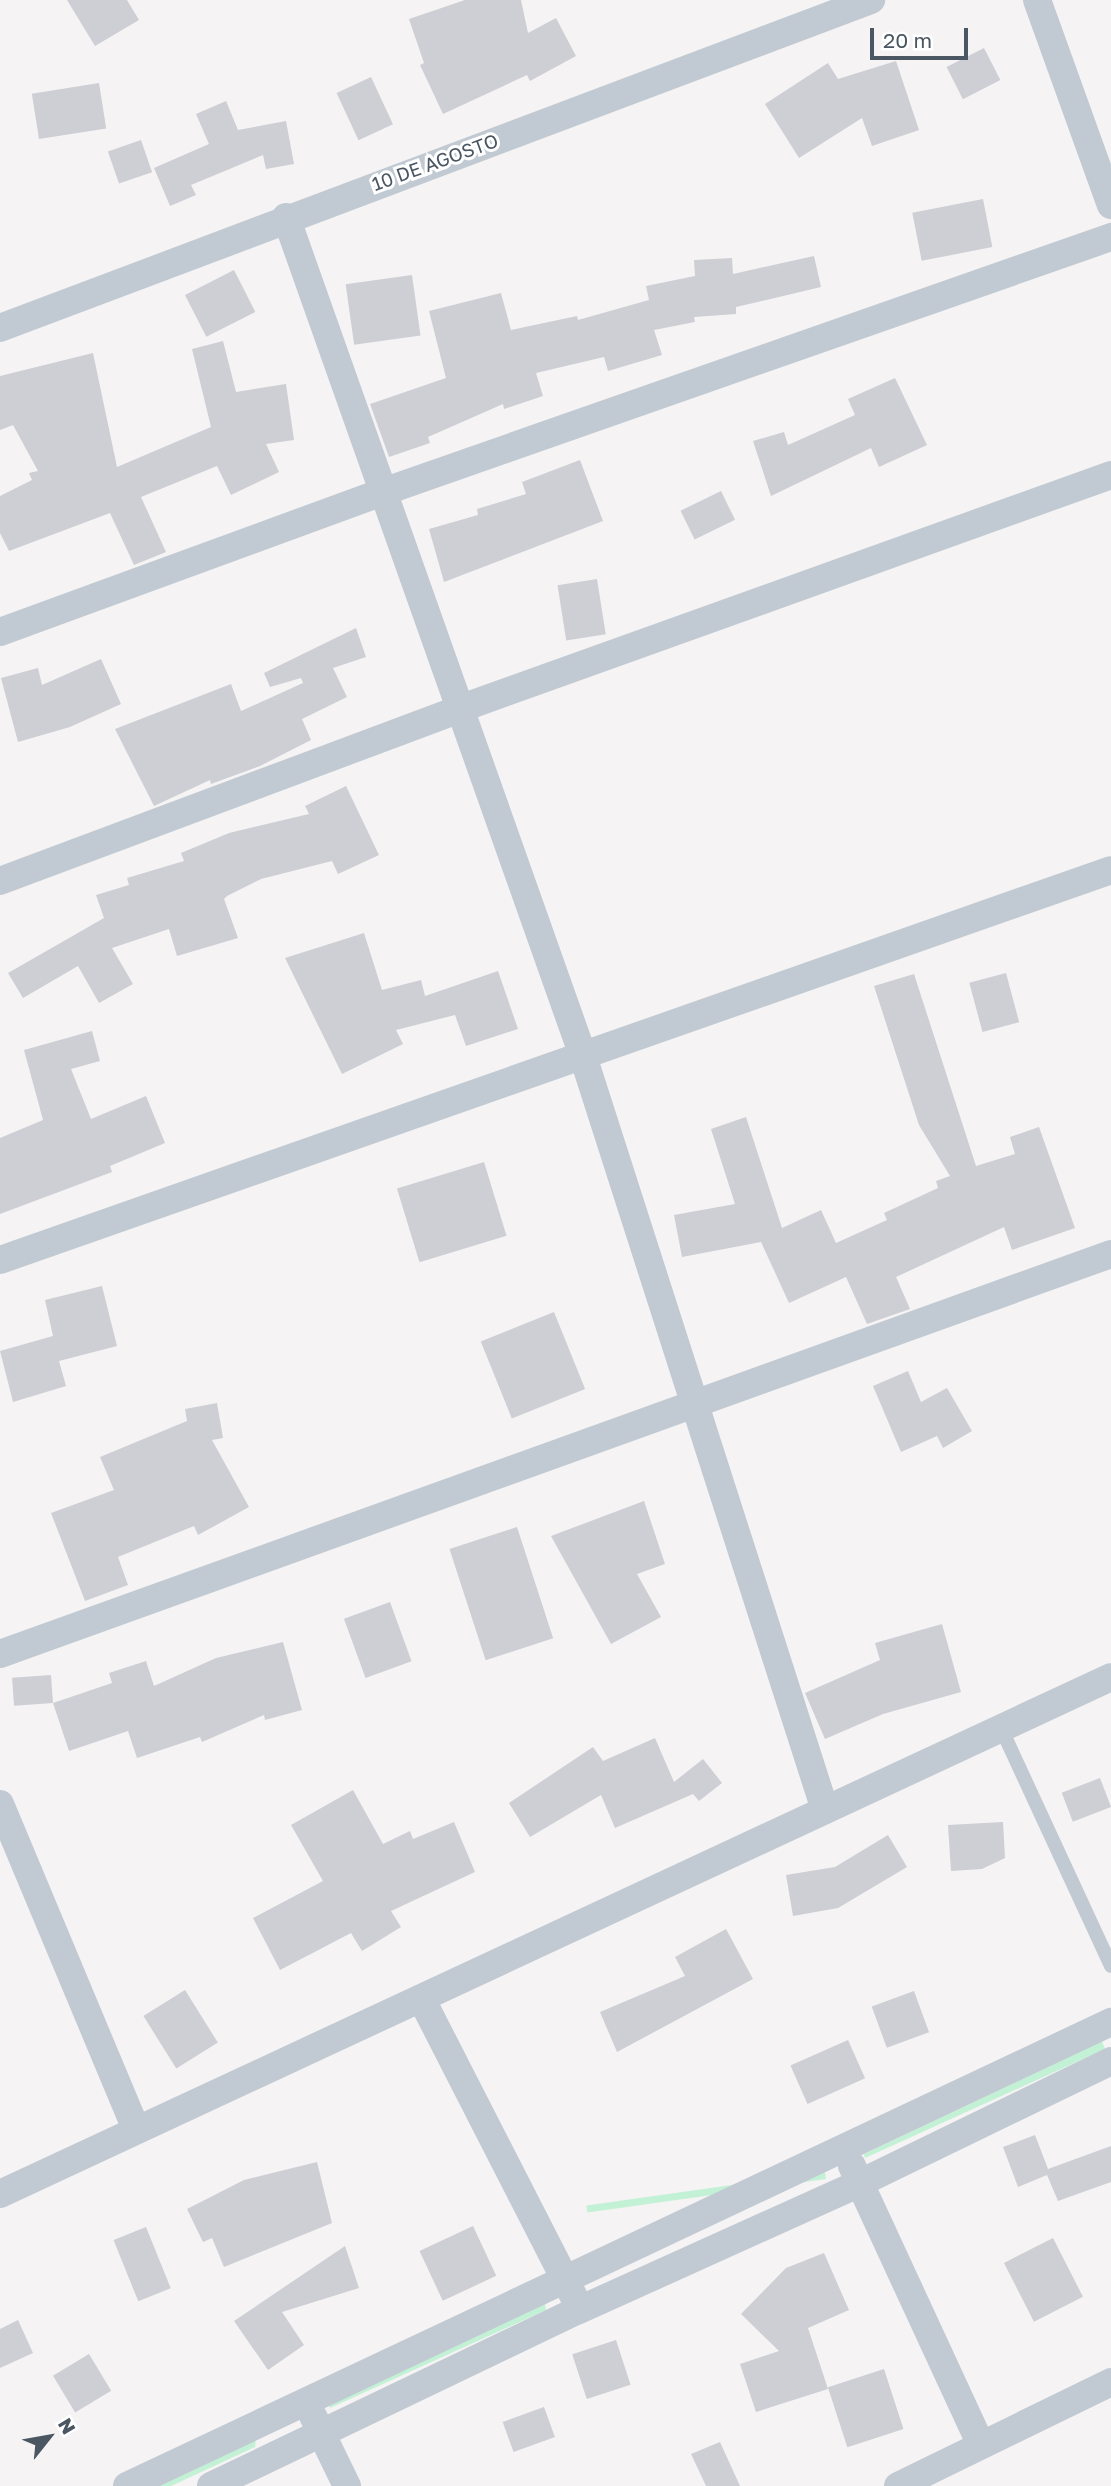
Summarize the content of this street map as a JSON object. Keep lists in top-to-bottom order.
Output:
{
  "streets": {
    "street": ["10 DE AGOSTO"]
  },
  "scale_bar": "20 m",
  "north": "top right"
}
